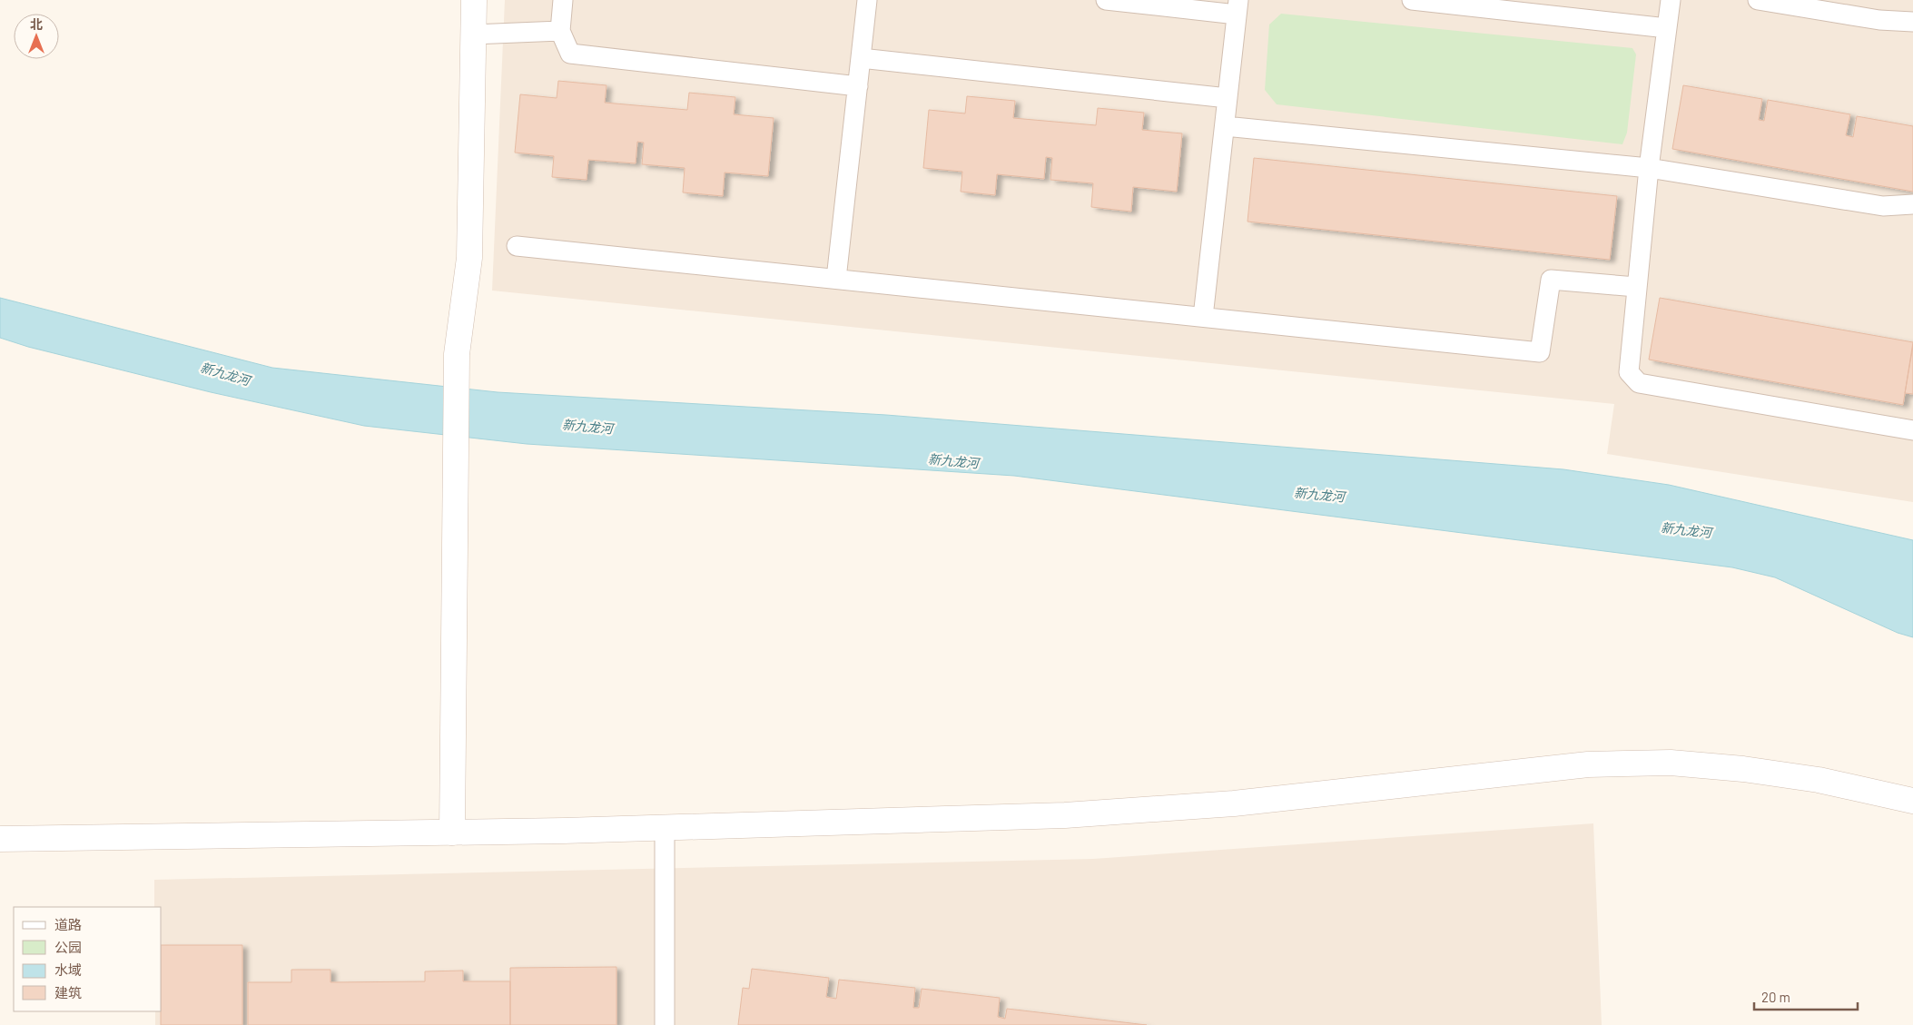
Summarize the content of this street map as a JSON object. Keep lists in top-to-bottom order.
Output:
{
  "water": ["新九龙河"],
  "legend": [
    "道路",
    "公园",
    "水域",
    "建筑"
  ],
  "scale_bar": "20 m",
  "north": "top"
}
